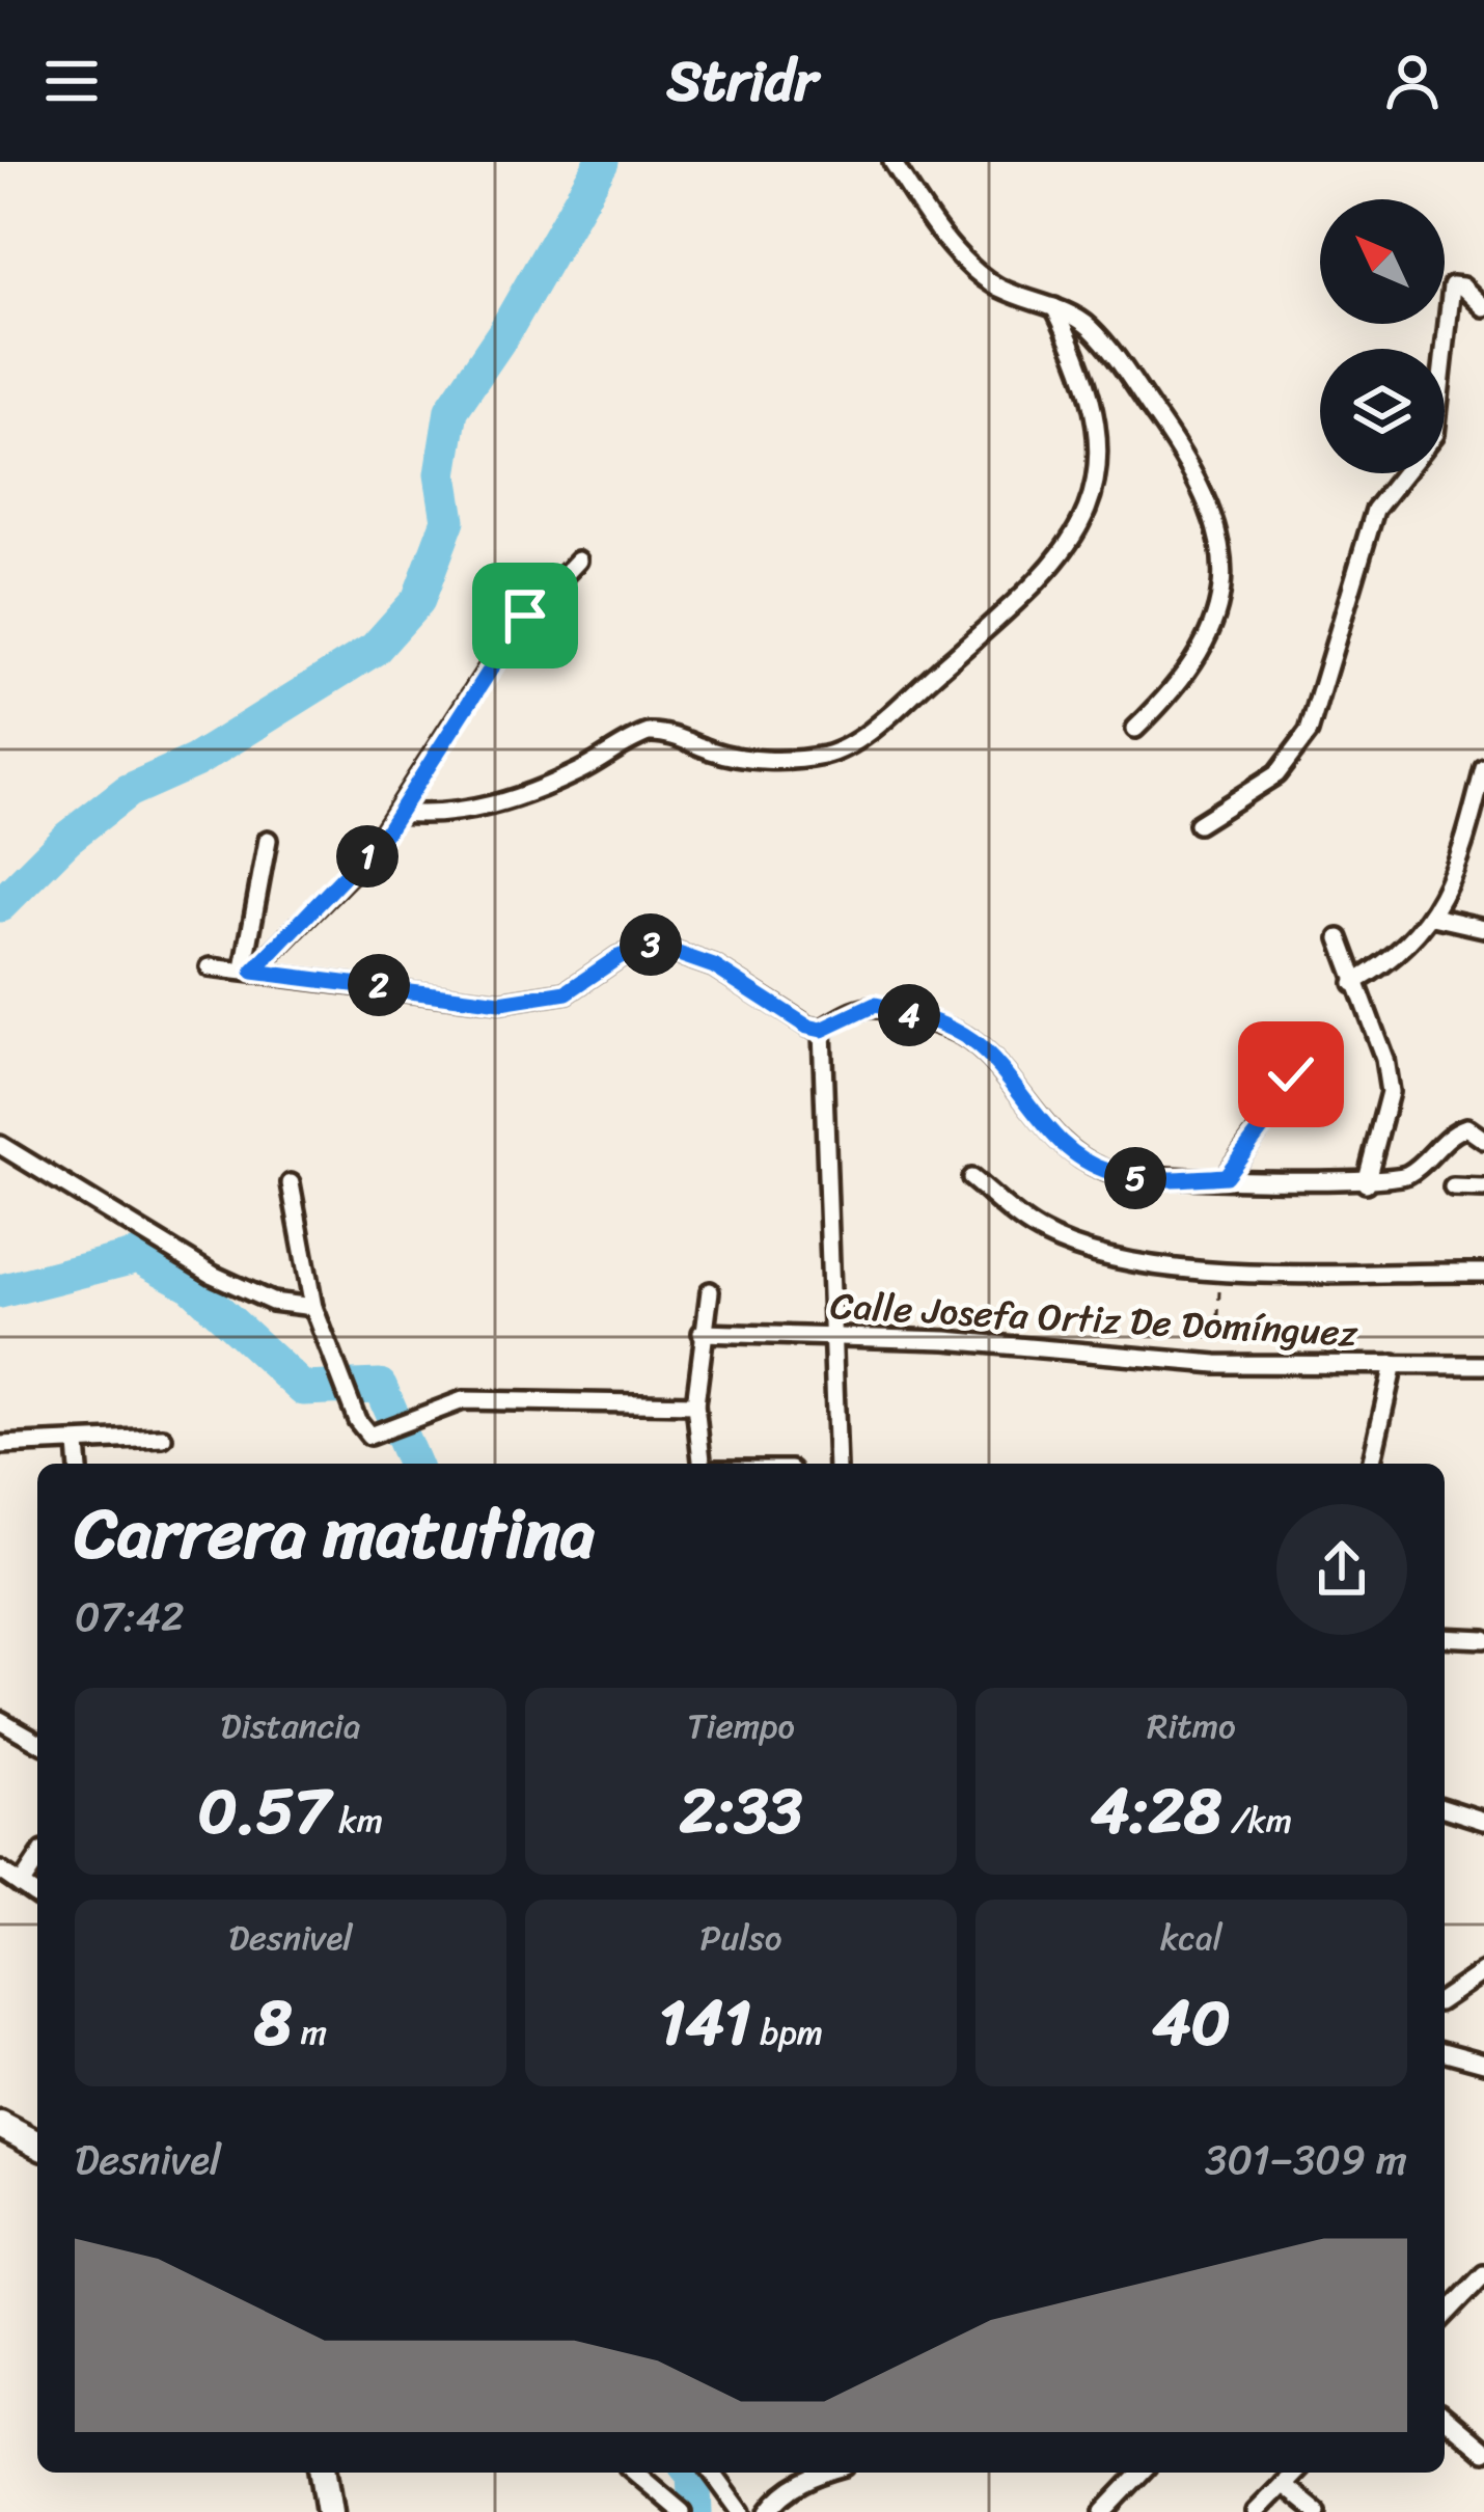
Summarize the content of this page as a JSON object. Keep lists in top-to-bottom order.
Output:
{
  "streets": {
    "street": ["Calle Josefa Ortiz De Domínguez"]
  },
  "north": "top left",
  "page": {
    "header": "Stridr",
    "pins": [
      "1",
      "3",
      "2",
      "4",
      "5"
    ],
    "heading": ["Carrera matutina", "07:42"],
    "stats": [
      ["Distancia", "0.57 km"],
      ["Tiempo", "2:33"],
      ["Ritmo", "4:28 /km"],
      ["Desnivel", "8 m"],
      ["Pulso", "141 bpm"],
      ["kcal", "40"]
    ],
    "chart": ["Desnivel", "301–309 m"]
  }
}
